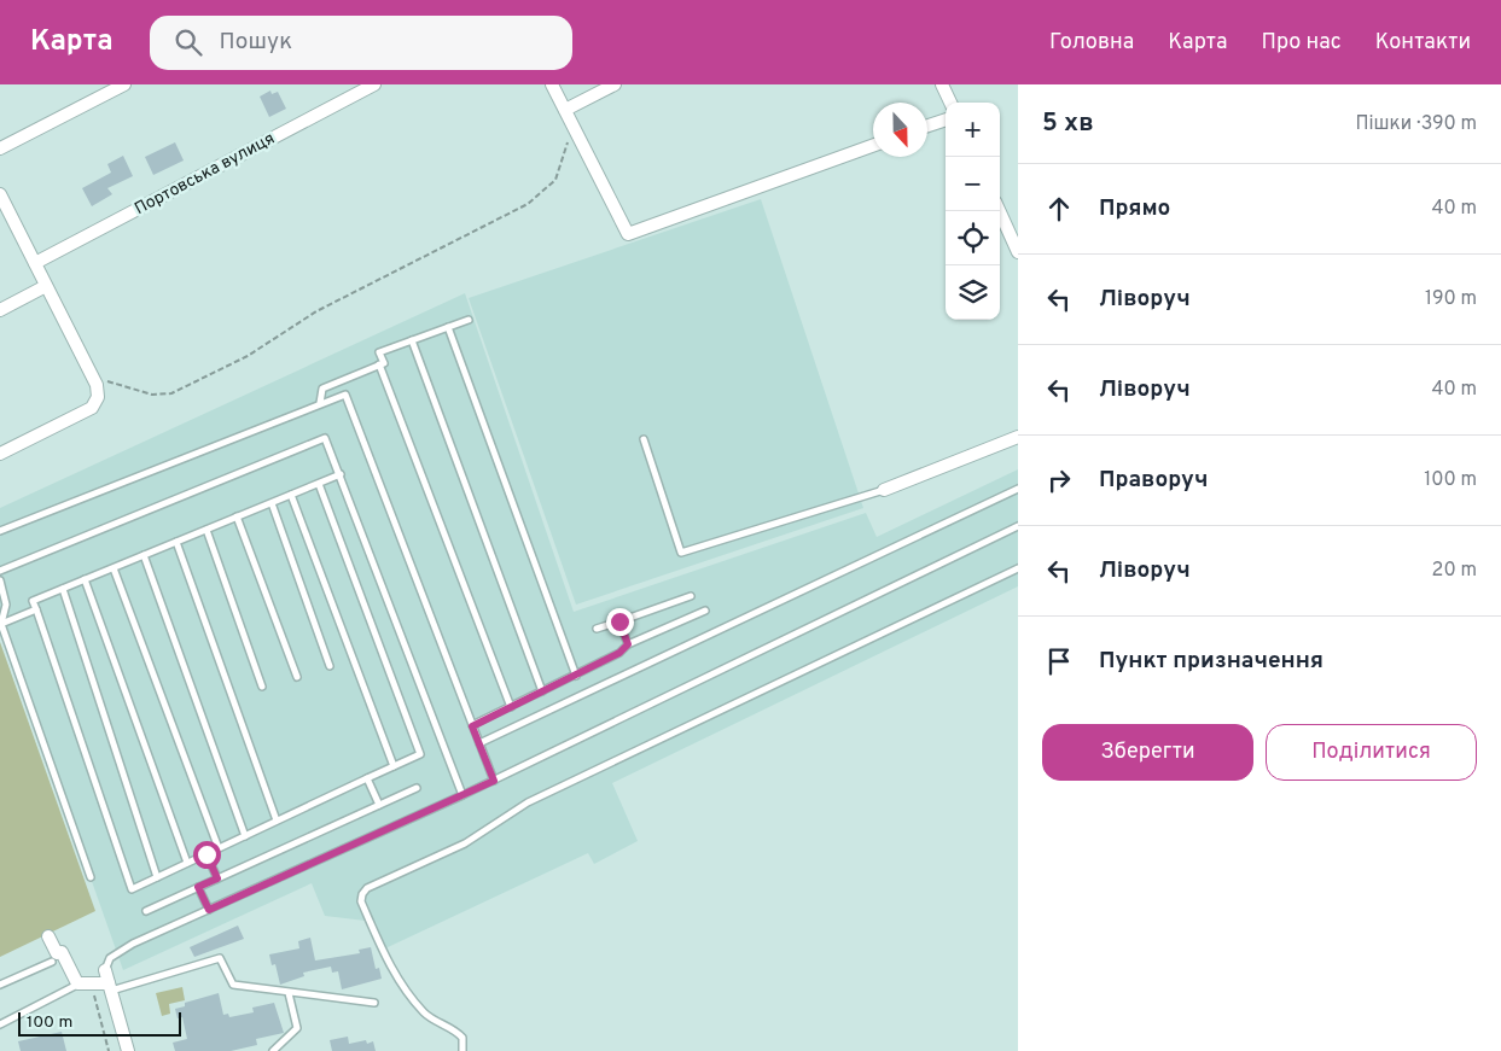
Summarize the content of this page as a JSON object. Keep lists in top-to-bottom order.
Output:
{
  "streets": {
    "street": ["Портовська вулиця"]
  },
  "scale_bar": "100 m",
  "north": "bottom",
  "page": {
    "header": "Карта",
    "search": "Пошук",
    "nav": [
      "Головна",
      "Карта",
      "Про нас",
      "Контакти"
    ],
    "heading": ["5 хв", "Пішки · 390 m"],
    "map_buttons": ["+", "−"],
    "list": [
      ["Прямо", "40 m"],
      ["Ліворуч", "190 m"],
      ["Ліворуч", "40 m"],
      ["Праворуч", "100 m"],
      ["Ліворуч", "20 m"],
      "Пункт призначення"
    ],
    "buttons": ["Зберегти", "Поділитися"],
    "scale": "100 m"
  }
}
